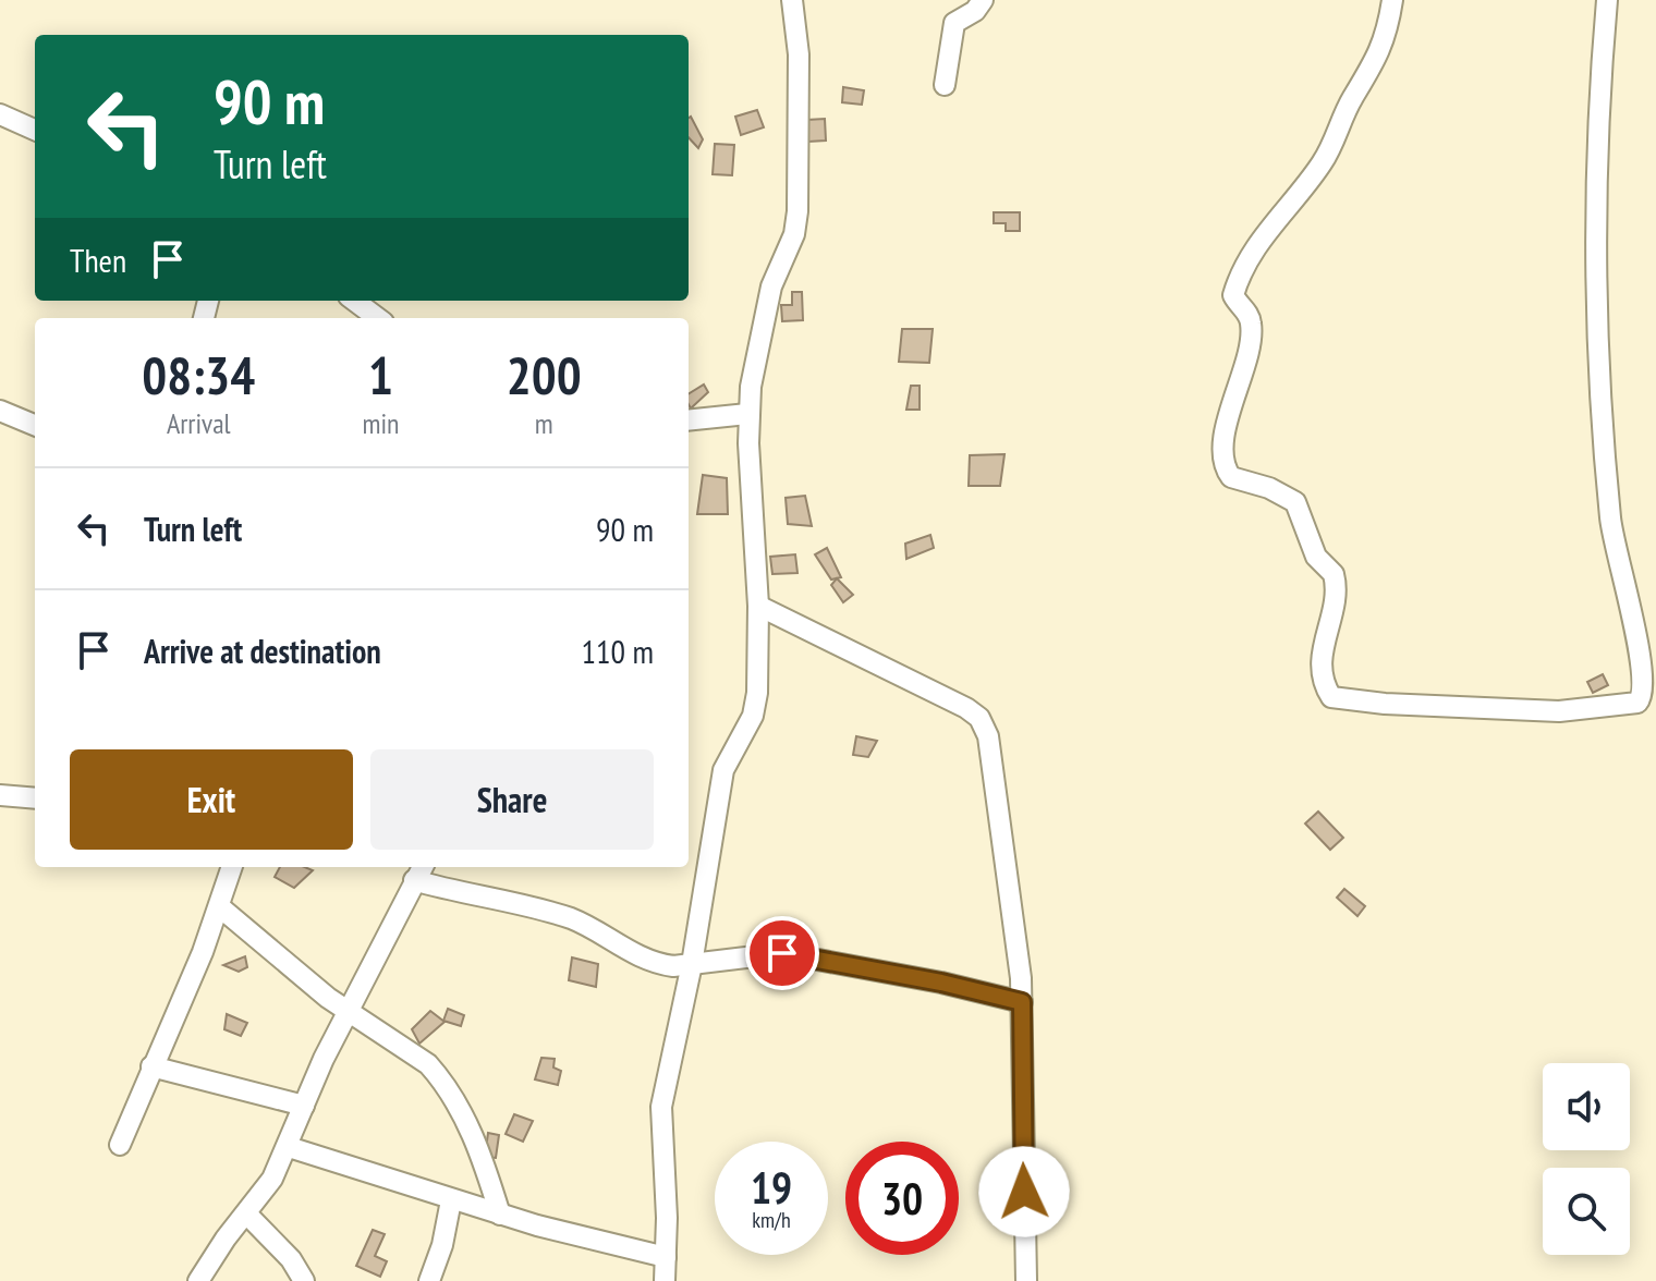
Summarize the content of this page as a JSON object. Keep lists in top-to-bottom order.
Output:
{
  "page": {
    "turn": ["90 m", "Turn left"],
    "then": "Then",
    "eta": [
      "08:34",
      "Arrival",
      "1",
      "min",
      "200",
      "m"
    ],
    "list": [
      {
        "name": "Turn left",
        "value": "90 m"
      },
      {
        "name": "Arrive at destination",
        "value": "110 m"
      }
    ],
    "buttons": ["Exit", "Share"],
    "speed": "19 km/h",
    "limit": "30"
  }
}
